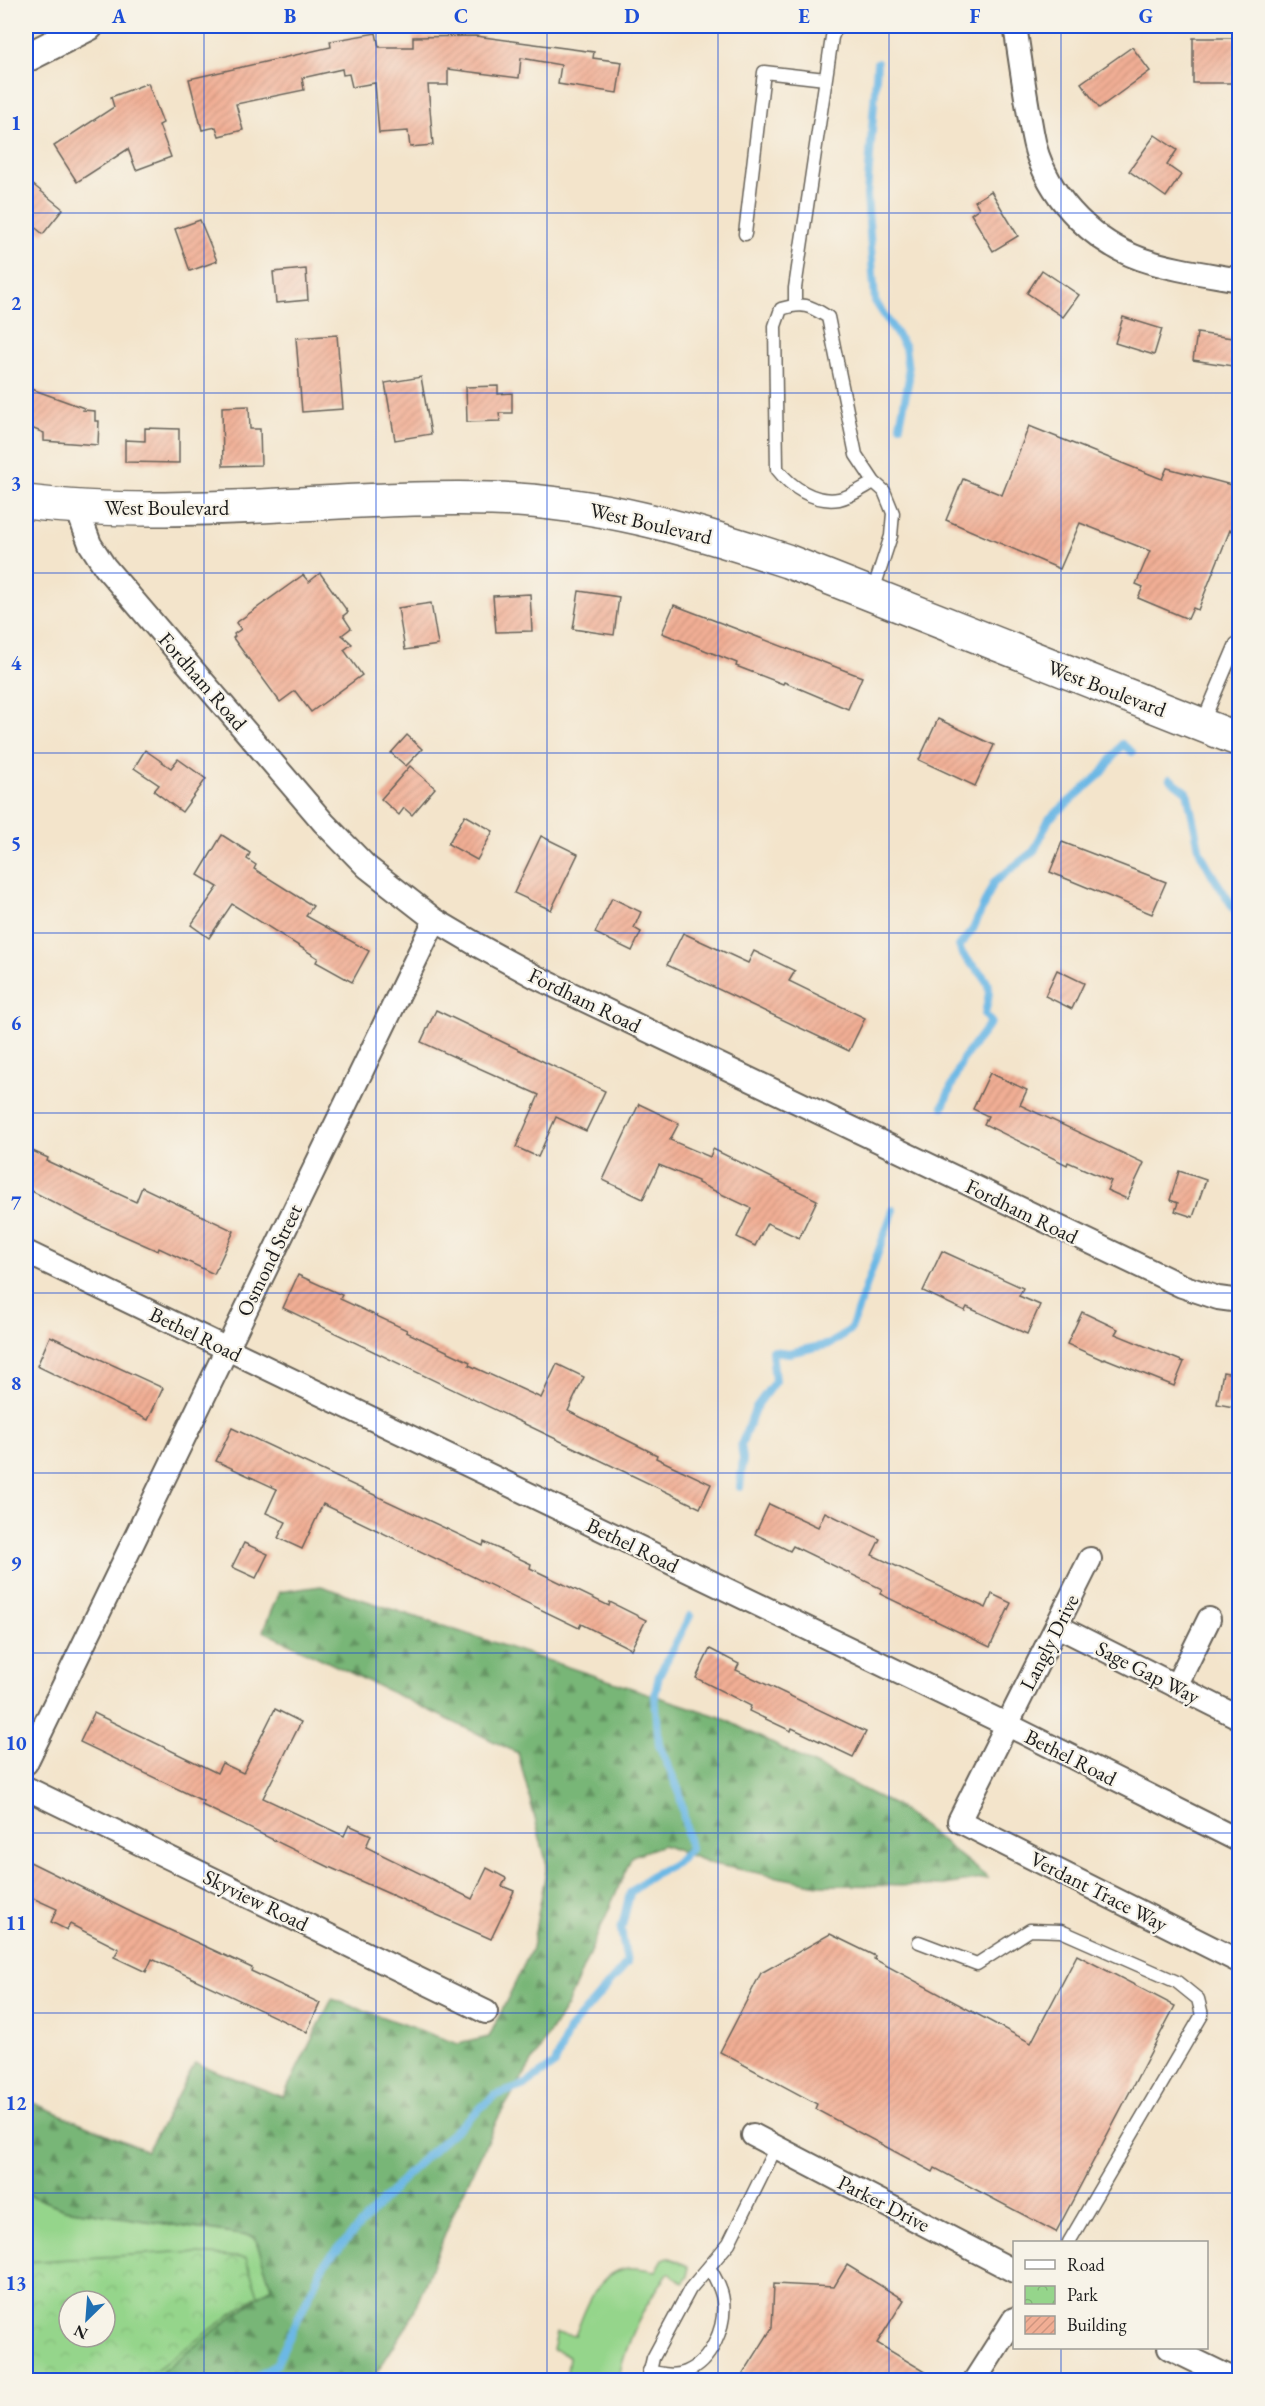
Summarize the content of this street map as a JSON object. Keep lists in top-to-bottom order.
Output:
{
  "streets": {
    "main road": ["West Boulevard"],
    "street": [
      "Fordham Road",
      "Osmond Street",
      "Bethel Road",
      "Langly Drive",
      "Sage Gap Way",
      "Verdant Trace Way",
      "Skyview Road",
      "Parker Drive"
    ]
  },
  "crossings": [
    ["West Boulevard", "Fordham Road"],
    ["Fordham Road", "Osmond Street"],
    ["Osmond Street", "Bethel Road"],
    ["Bethel Road", "Langly Drive"],
    ["Langly Drive", "Sage Gap Way"],
    ["Langly Drive", "Verdant Trace Way"]
  ],
  "legend": ["Road", "Park", "Building"],
  "north": "bottom left",
  "grid": {
    "columns": [
      "A",
      "B",
      "C",
      "D",
      "E",
      "F",
      "G"
    ],
    "rows": [
      "1",
      "2",
      "3",
      "4",
      "5",
      "6",
      "7",
      "8",
      "9",
      "10",
      "11",
      "12",
      "13"
    ]
  }
}
